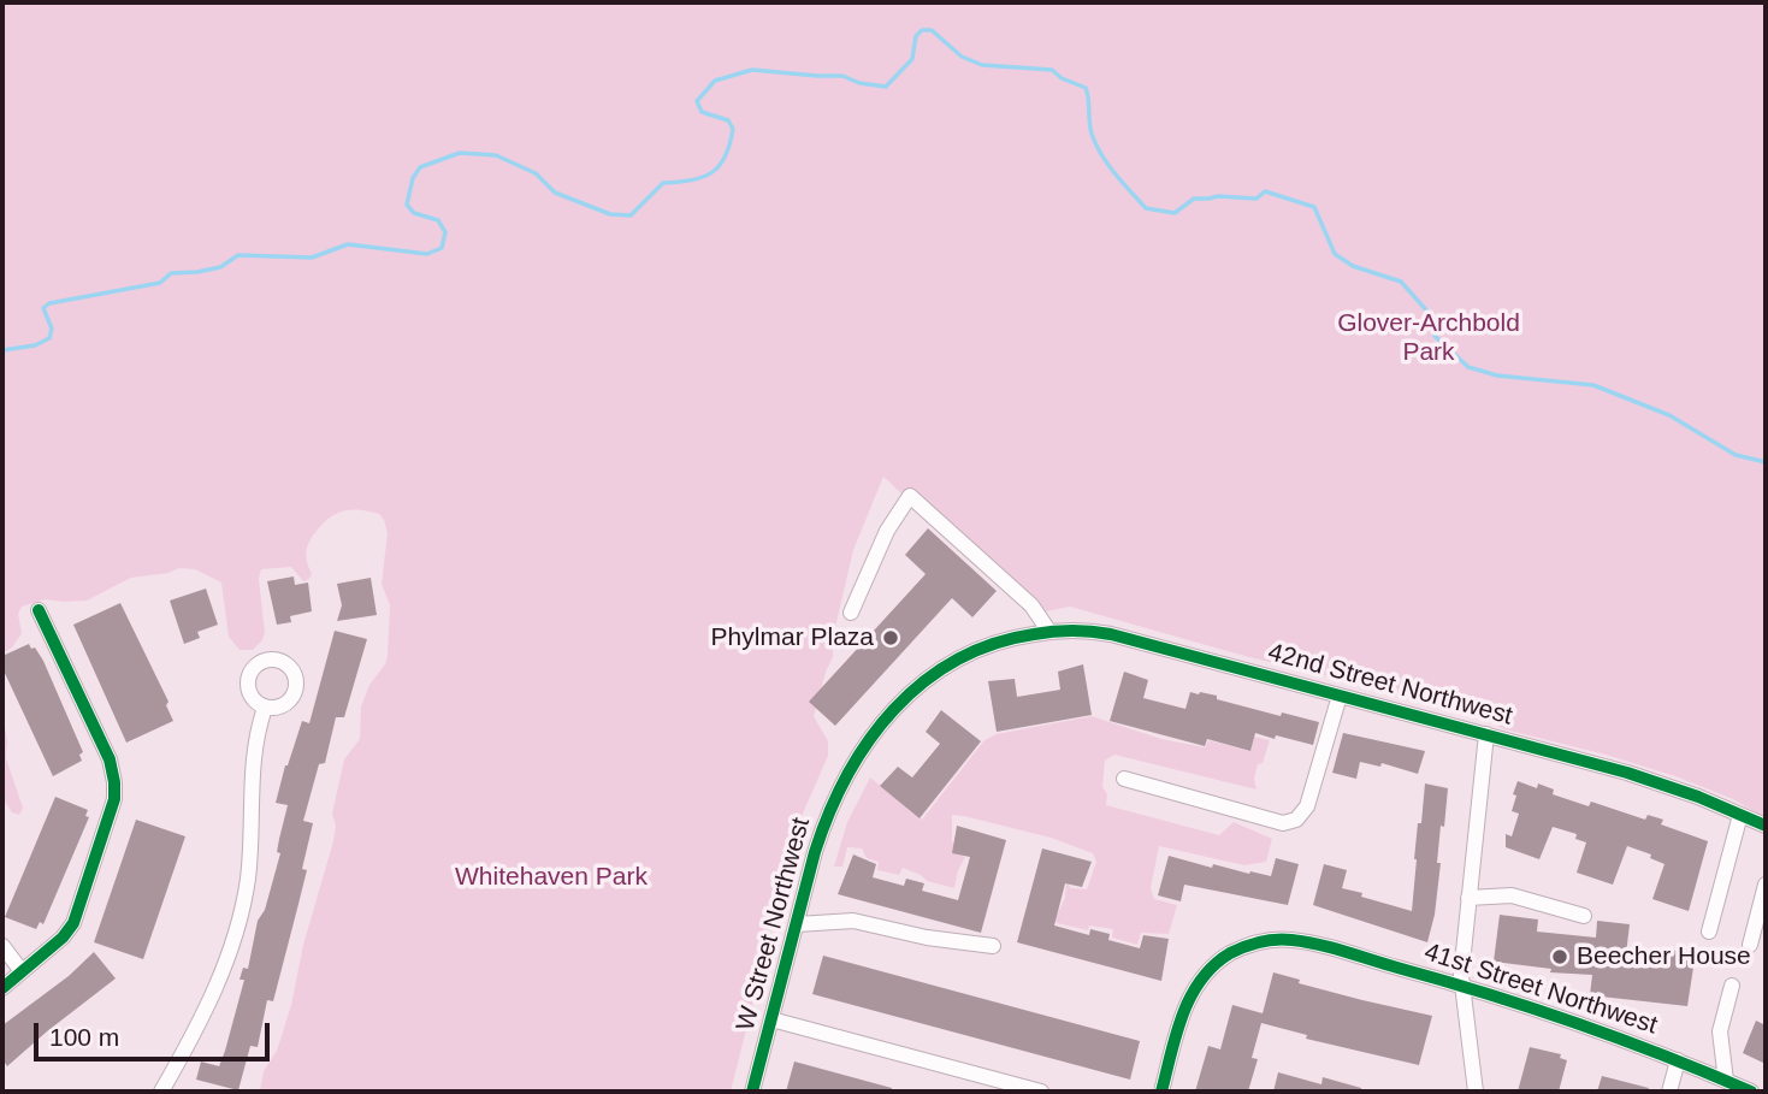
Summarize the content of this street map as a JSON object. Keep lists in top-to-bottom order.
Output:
{
  "streets": {
    "street": ["42nd Street Northwest", "W Street Northwest", "41st Street Northwest"]
  },
  "crossings": [
    ["42nd Street Northwest", "W Street Northwest"]
  ],
  "parks": ["Glover-Archbold Park", "Whitehaven Park"],
  "places": ["Phylmar Plaza", "Beecher House"],
  "scale_bar": "100 m"
}
